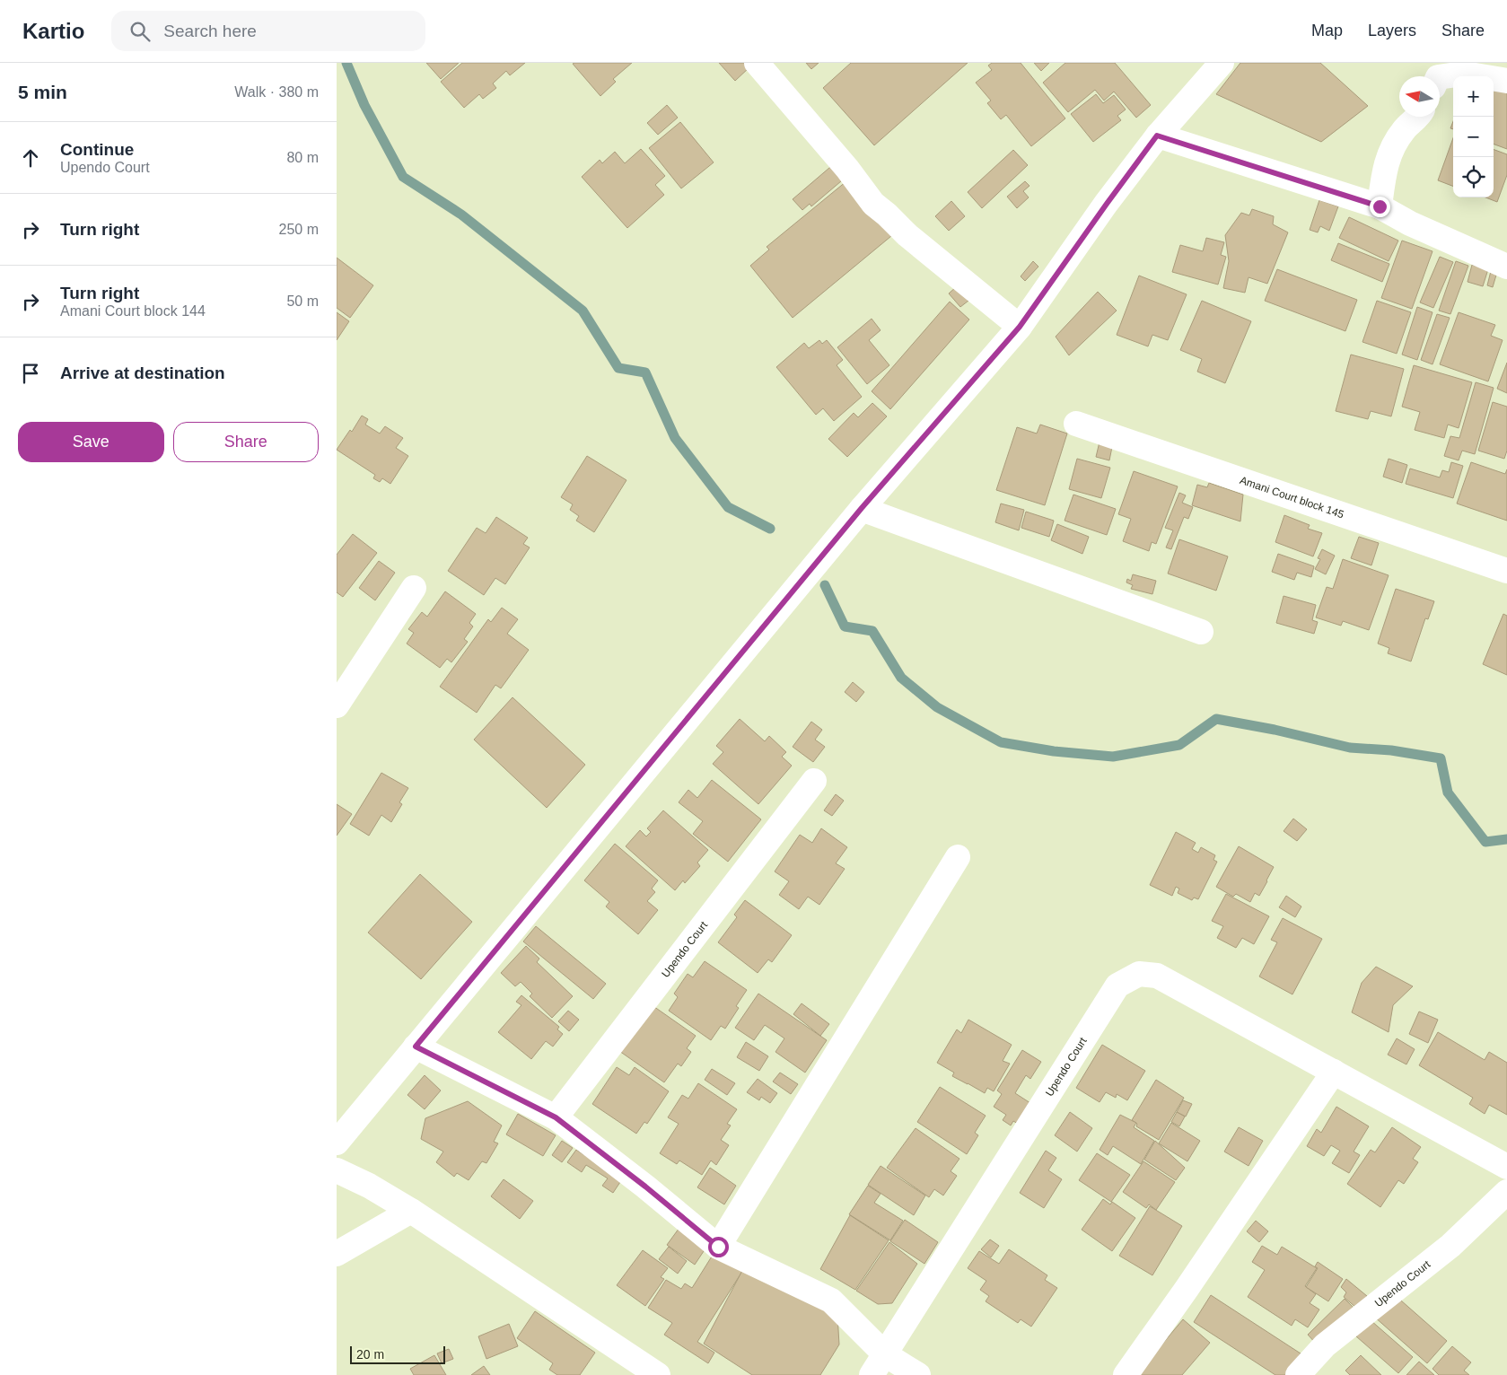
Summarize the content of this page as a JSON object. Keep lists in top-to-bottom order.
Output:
{
  "streets": {
    "street": ["Amani Court block 145", "Upendo Court"]
  },
  "scale_bar": "20 m",
  "north": "left",
  "page": {
    "header": "Kartio",
    "search": "Search here",
    "nav": ["Map", "Layers", "Share"],
    "heading": ["5 min", "Walk · 380 m"],
    "map_buttons": ["+", "−"],
    "list": [
      ["Continue", "Upendo Court", "80 m"],
      ["Turn right", "250 m"],
      ["Turn right", "Amani Court block 144", "50 m"],
      "Arrive at destination"
    ],
    "buttons": ["Save", "Share"],
    "scale": "20 m"
  }
}
